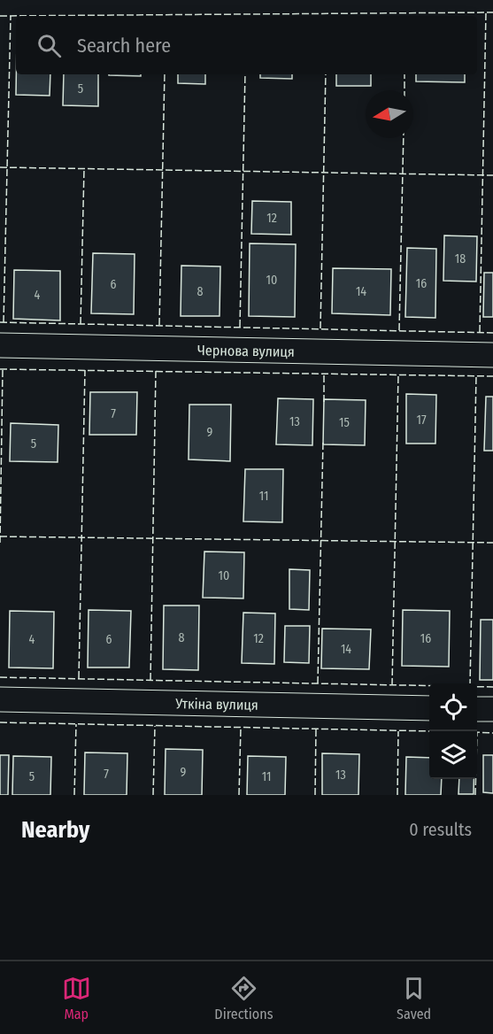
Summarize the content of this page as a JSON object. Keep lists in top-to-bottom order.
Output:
{
  "streets": {
    "street": ["Чернова вулиця", "Уткіна вулиця"]
  },
  "house_numbers": [
    "5",
    "12",
    "18",
    "10",
    "16",
    "6",
    "8",
    "14",
    "4",
    "7",
    "17",
    "13",
    "15",
    "9",
    "5",
    "11",
    "10",
    "8",
    "12",
    "16",
    "4",
    "6",
    "14",
    "9",
    "7",
    "13",
    "5",
    "11"
  ],
  "north": "left",
  "page": {
    "search": "Search here",
    "heading": ["Nearby", "0 results"],
    "nav": ["Map", "Directions", "Saved"]
  }
}
